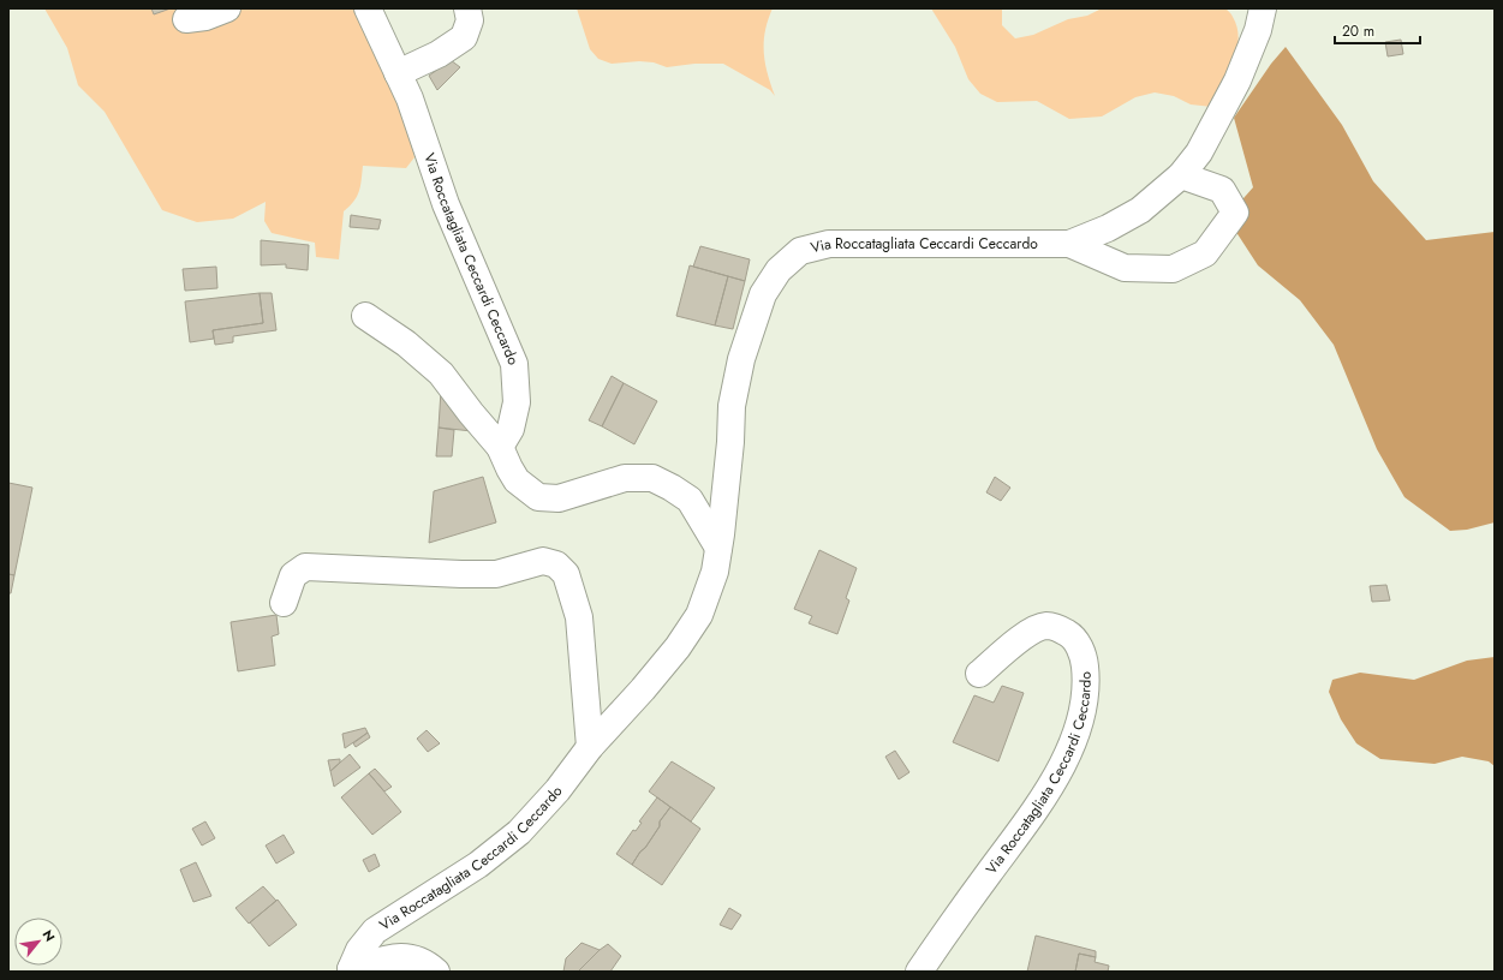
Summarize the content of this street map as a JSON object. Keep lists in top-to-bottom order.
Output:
{
  "streets": {
    "street": ["Via Roccatagliata Ceccardi Ceccardo"]
  },
  "scale_bar": "20 m",
  "north": "top right"
}
